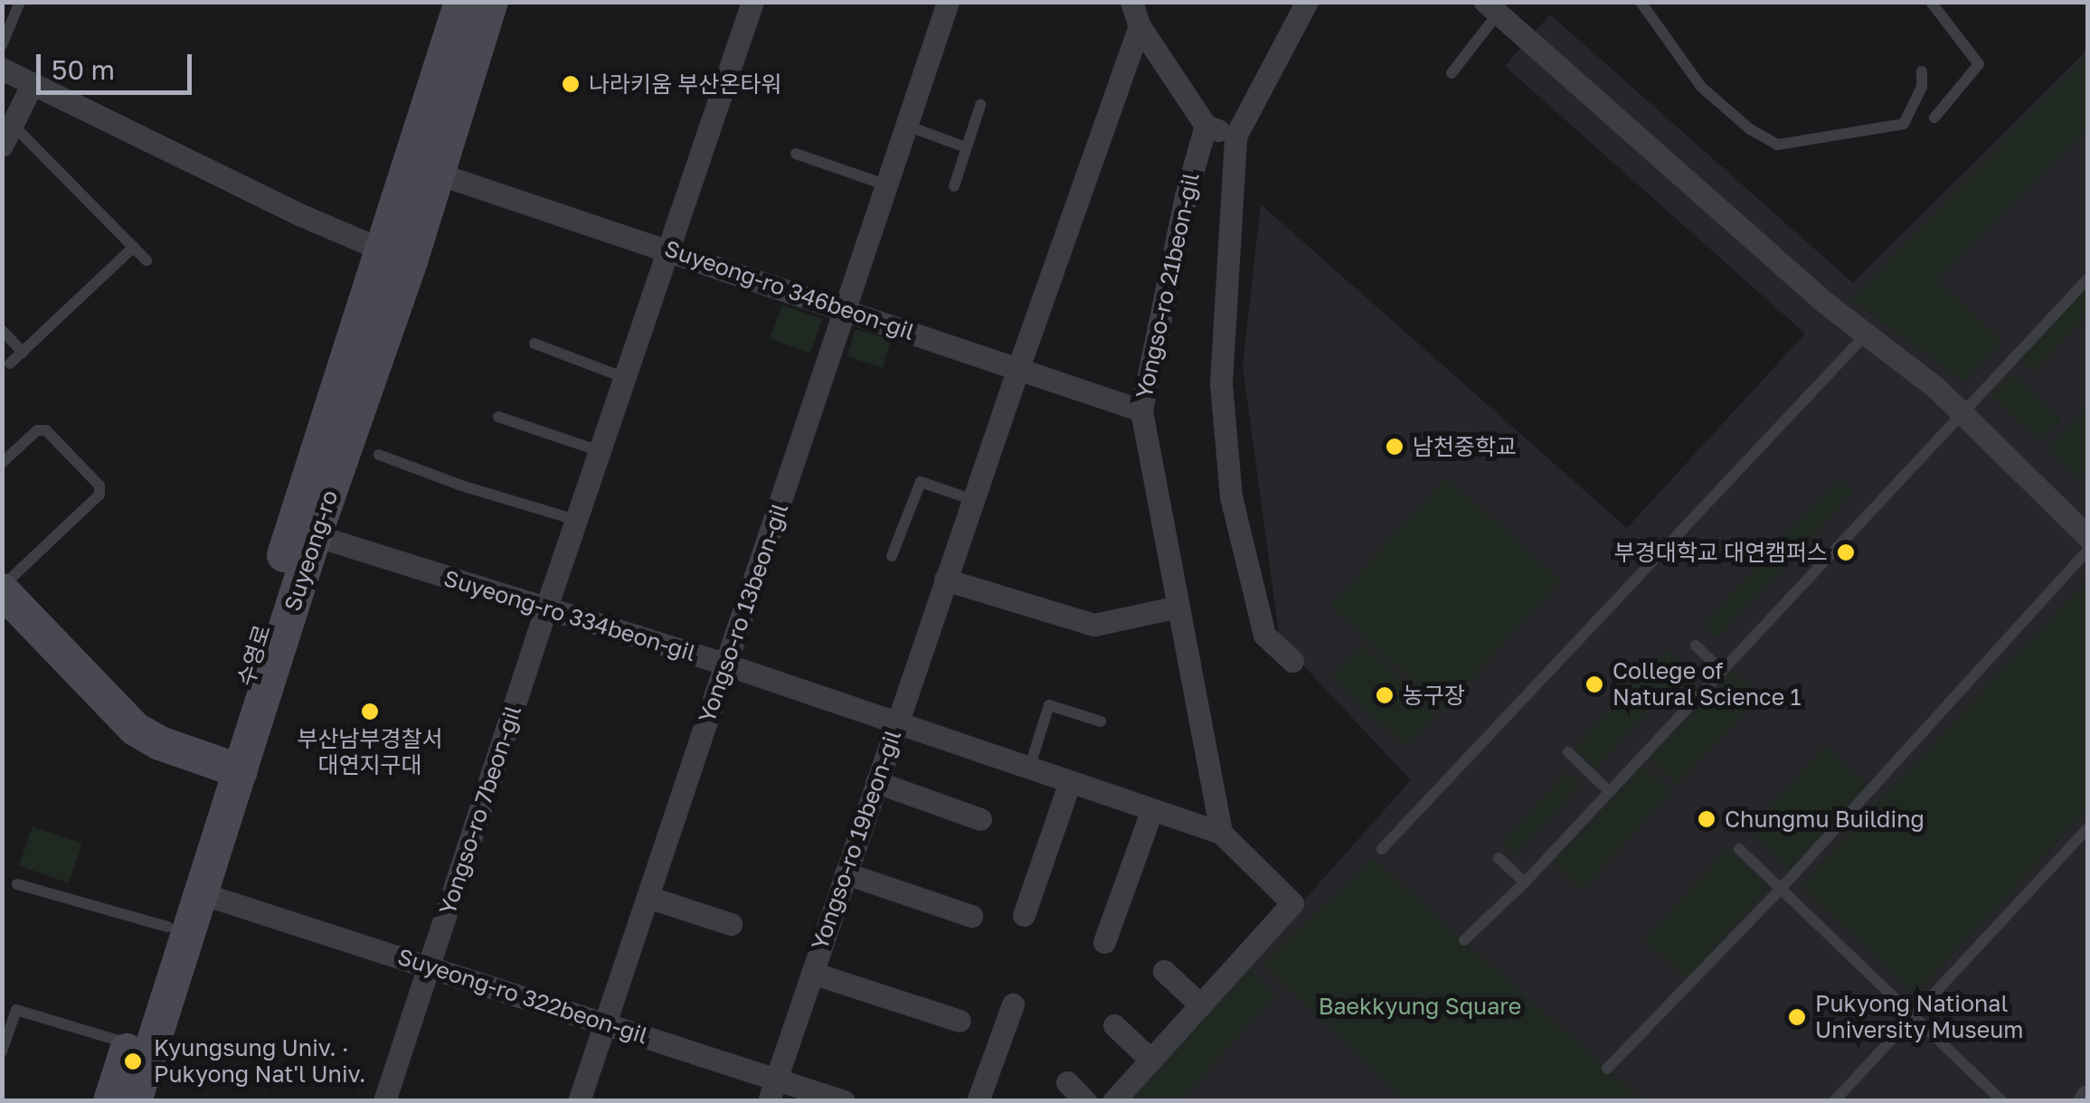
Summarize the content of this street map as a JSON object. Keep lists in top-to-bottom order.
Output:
{
  "streets": {
    "main road": ["Suyeong-ro", "수영로"],
    "street": [
      "Yongso-ro 21beon-gil",
      "Suyeong-ro 346beon-gil",
      "Yongso-ro 13beon-gil",
      "Suyeong-ro 334beon-gil",
      "Yongso-ro 7beon-gil",
      "Yongso-ro 19beon-gil",
      "Suyeong-ro 322beon-gil"
    ]
  },
  "crossings": [
    ["Yongso-ro 21beon-gil", "Suyeong-ro 346beon-gil"],
    ["Yongso-ro 21beon-gil", "Suyeong-ro 334beon-gil"],
    ["Suyeong-ro 346beon-gil", "Suyeong-ro"],
    ["Suyeong-ro 346beon-gil", "Yongso-ro 13beon-gil"],
    ["Suyeong-ro 346beon-gil", "Yongso-ro 7beon-gil"],
    ["Suyeong-ro 346beon-gil", "Yongso-ro 19beon-gil"],
    ["Suyeong-ro", "Suyeong-ro 334beon-gil"],
    ["Suyeong-ro", "수영로"],
    ["Suyeong-ro", "Suyeong-ro 322beon-gil"],
    ["Yongso-ro 13beon-gil", "Suyeong-ro 334beon-gil"],
    ["Yongso-ro 13beon-gil", "Suyeong-ro 322beon-gil"],
    ["Suyeong-ro 334beon-gil", "Yongso-ro 7beon-gil"],
    ["Suyeong-ro 334beon-gil", "Yongso-ro 19beon-gil"],
    ["Yongso-ro 7beon-gil", "Suyeong-ro 322beon-gil"],
    ["Yongso-ro 19beon-gil", "Suyeong-ro 322beon-gil"]
  ],
  "parks": ["Baekkyung Square"],
  "places": [
    "나라키움 부산온타워",
    "남천중학교",
    "부경대학교 대연캠퍼스",
    "College of Natural Science 1",
    "농구장",
    "부산남부경찰서 대연지구대",
    "Chungmu Building",
    "Pukyong National University Museum",
    "Kyungsung Univ. · Pukyong Nat'l Univ."
  ],
  "scale_bar": "50 m"
}
